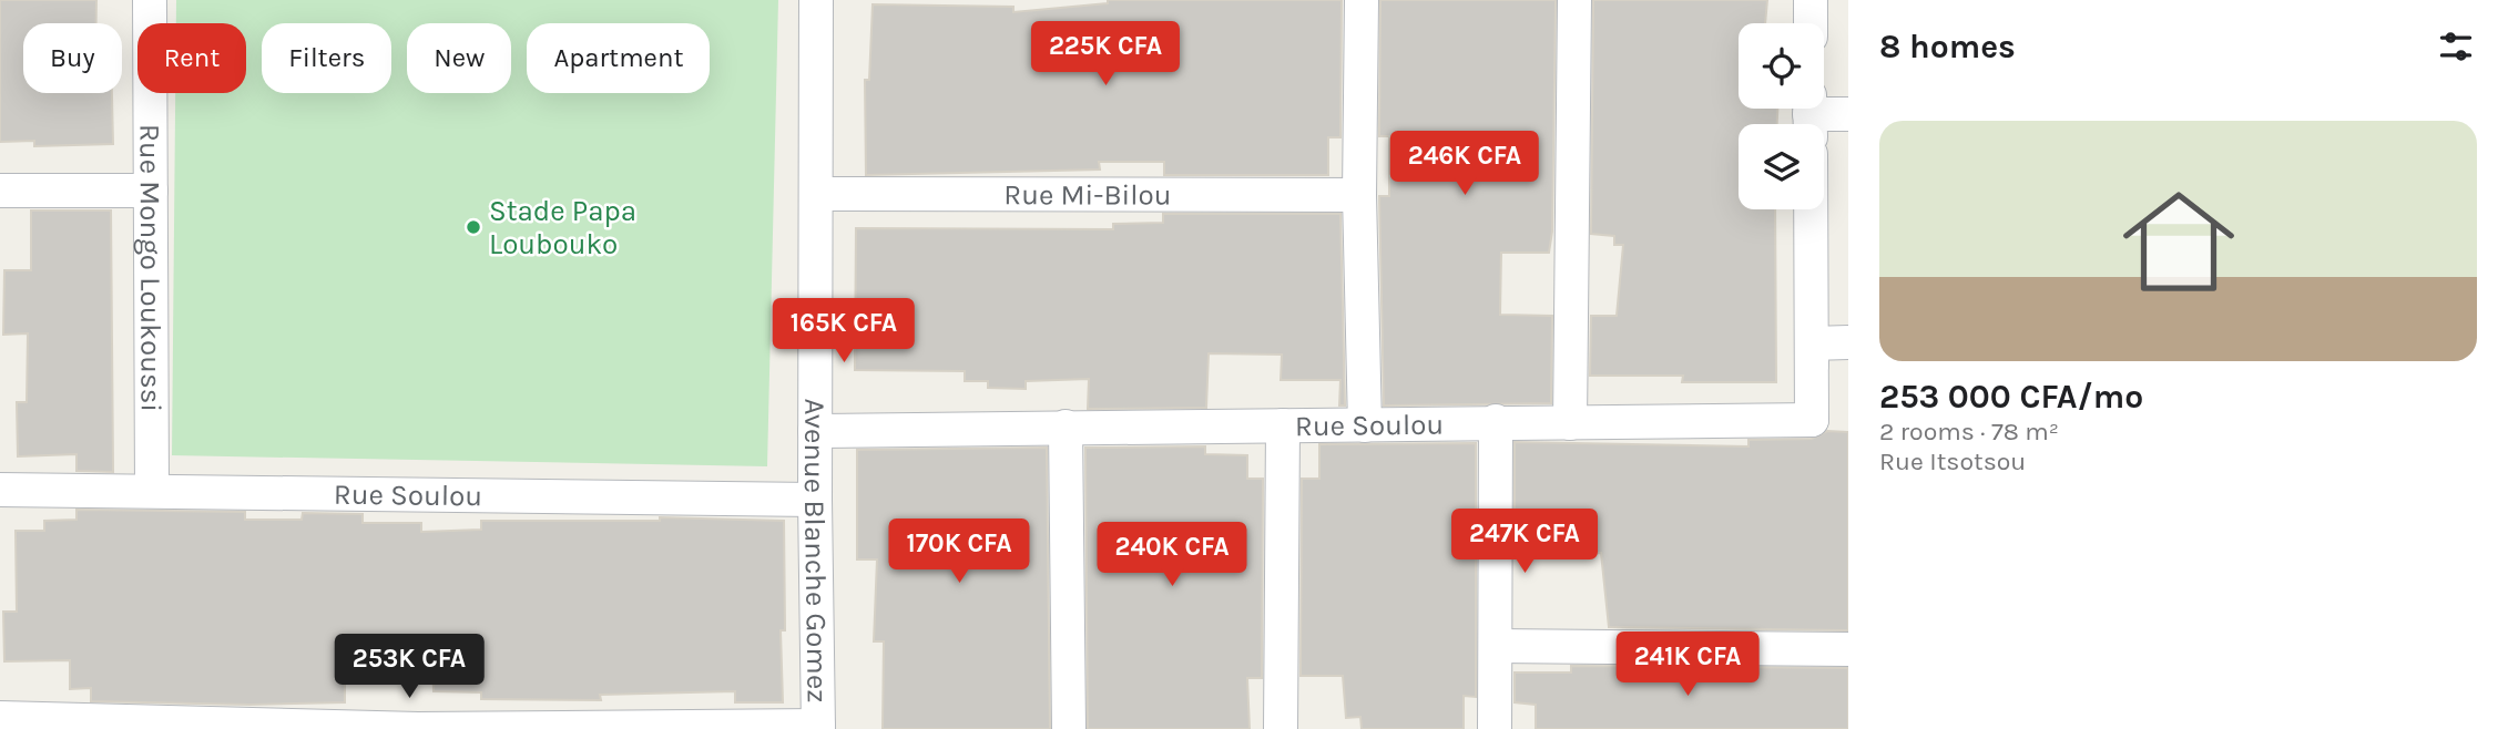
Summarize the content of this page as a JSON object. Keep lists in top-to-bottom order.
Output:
{
  "streets": {
    "street": [
      "Rue Mi-Bilou",
      "Rue Mongo Loukoussi",
      "Rue Soulou",
      "Avenue Blanche Gomez"
    ]
  },
  "crossings": [
    ["Rue Mi-Bilou", "Avenue Blanche Gomez"],
    ["Rue Mongo Loukoussi", "Rue Soulou"],
    ["Rue Soulou", "Avenue Blanche Gomez"]
  ],
  "places": ["Stade Papa Loubouko"],
  "page": {
    "heading": "8 homes",
    "price": [
      "225K CFA",
      "246K CFA",
      "165K CFA",
      "247K CFA",
      "170K CFA",
      "240K CFA",
      "241K CFA",
      "253K CFA"
    ],
    "chip": [
      "Buy",
      "Rent",
      "Filters",
      "New",
      "Apartment"
    ],
    "list": [
      {
        "name": "253 000 CFA/mo",
        "note": "2 rooms · 78 m² · Rue Itsotsou"
      }
    ]
  }
}
